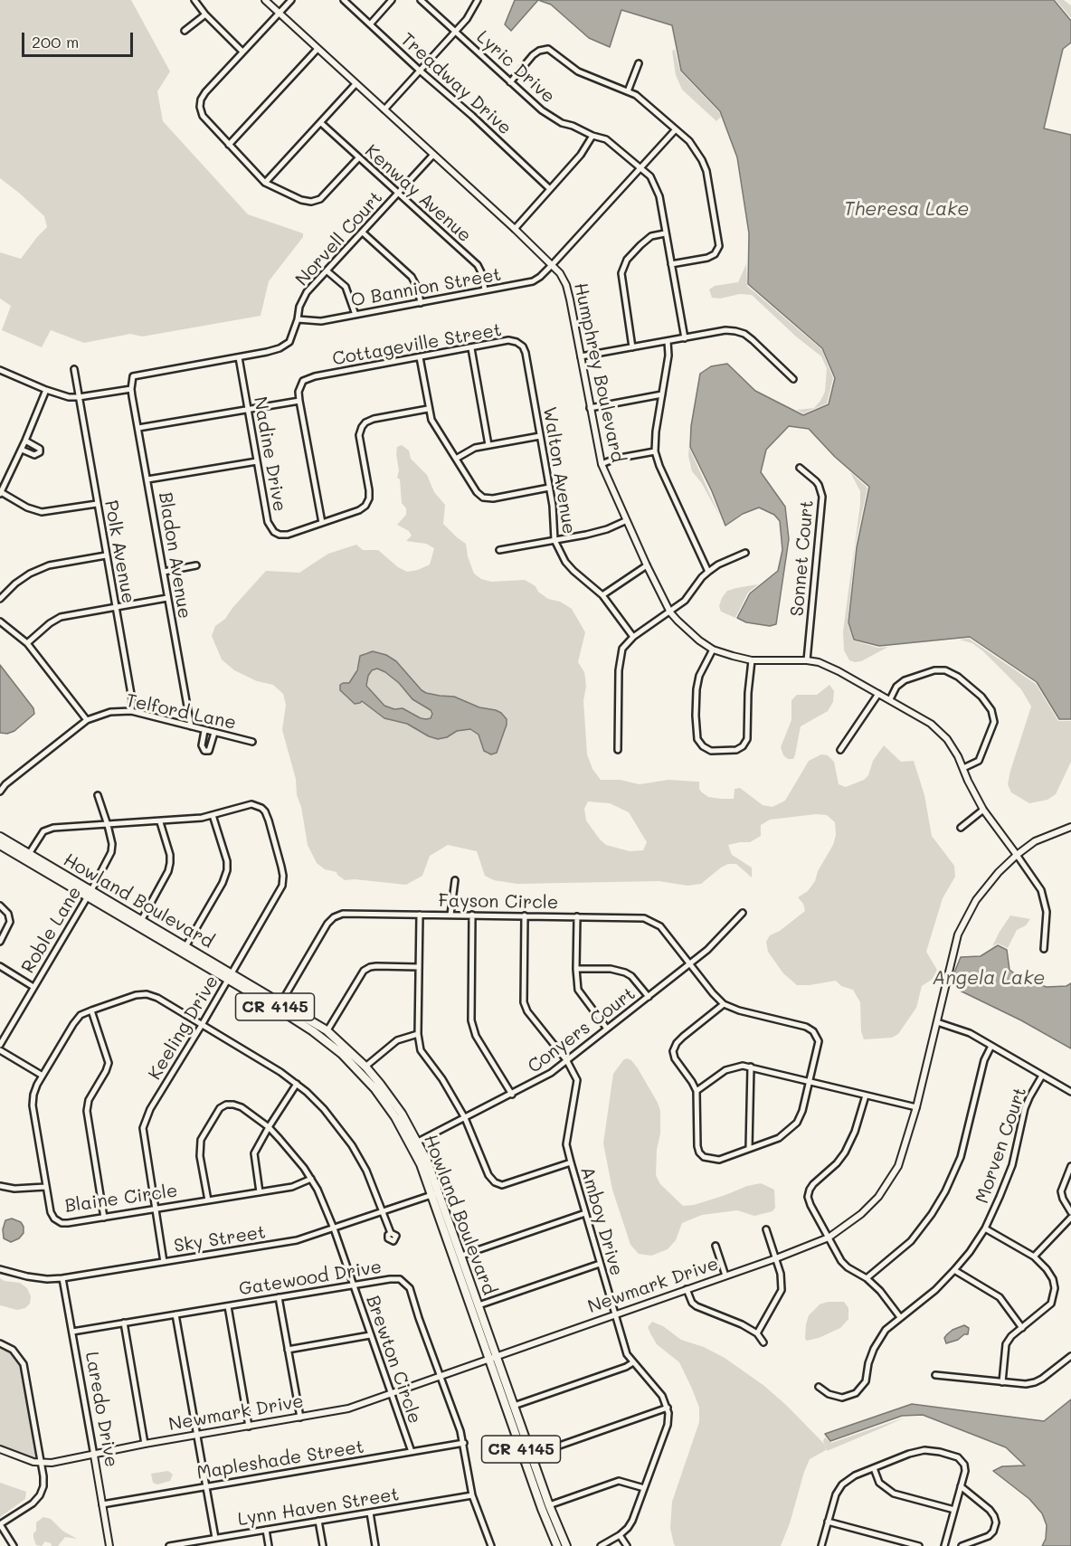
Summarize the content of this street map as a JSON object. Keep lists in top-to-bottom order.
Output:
{
  "streets": {
    "main road": ["Howland Boulevard", "CR 4145"],
    "street": [
      "Lyric Drive",
      "Treadway Drive",
      "Kenway Avenue",
      "Norvell Court",
      "O Bannion Street",
      "Cottageville Street",
      "Humphrey Boulevard",
      "Nadine Drive",
      "Walton Avenue",
      "Polk Avenue",
      "Bladon Avenue",
      "Sonnet Court",
      "Telford Lane",
      "Fayson Circle",
      "Roble Lane",
      "Keeling Drive",
      "Conyers Court",
      "Morven Court",
      "Blaine Circle",
      "Amboy Drive",
      "Sky Street",
      "Gatewood Drive",
      "Newmark Drive",
      "Brewton Circle",
      "Laredo Drive",
      "Mapleshade Street",
      "Lynn Haven Street"
    ]
  },
  "crossings": [
    ["Lyric Drive", "O Bannion Street"],
    ["Kenway Avenue", "Norvell Court"],
    ["Kenway Avenue", "O Bannion Street"],
    ["Norvell Court", "O Bannion Street"],
    ["Norvell Court", "Humphrey Boulevard"],
    ["Norvell Court", "Nadine Drive"],
    ["Norvell Court", "Bladon Avenue"],
    ["O Bannion Street", "Humphrey Boulevard"],
    ["Cottageville Street", "Walton Avenue"],
    ["Humphrey Boulevard", "Sonnet Court"],
    ["Humphrey Boulevard", "Newmark Drive"],
    ["Polk Avenue", "Telford Lane"],
    ["Bladon Avenue", "Telford Lane"],
    ["Howland Boulevard", "Fayson Circle"],
    ["Howland Boulevard", "Roble Lane"],
    ["Howland Boulevard", "Keeling Drive"],
    ["Howland Boulevard", "Conyers Court"],
    ["Howland Boulevard", "Sky Street"],
    ["Howland Boulevard", "Newmark Drive"],
    ["Fayson Circle", "Conyers Court"],
    ["Fayson Circle", "Amboy Drive"],
    ["Roble Lane", "Keeling Drive"],
    ["Keeling Drive", "Blaine Circle"],
    ["Keeling Drive", "Sky Street"],
    ["Conyers Court", "Amboy Drive"],
    ["Blaine Circle", "Sky Street"],
    ["Blaine Circle", "Brewton Circle"],
    ["Amboy Drive", "Newmark Drive"],
    ["Sky Street", "Brewton Circle"],
    ["Sky Street", "Laredo Drive"],
    ["Gatewood Drive", "Newmark Drive"],
    ["Gatewood Drive", "Brewton Circle"],
    ["Gatewood Drive", "Laredo Drive"],
    ["Gatewood Drive", "Mapleshade Street"],
    ["Gatewood Drive", "Lynn Haven Street"],
    ["Newmark Drive", "Brewton Circle"],
    ["Newmark Drive", "Laredo Drive"],
    ["Brewton Circle", "Mapleshade Street"],
    ["Laredo Drive", "Mapleshade Street"]
  ],
  "water": ["Theresa Lake", "Angela Lake"],
  "scale_bar": "200 m"
}
